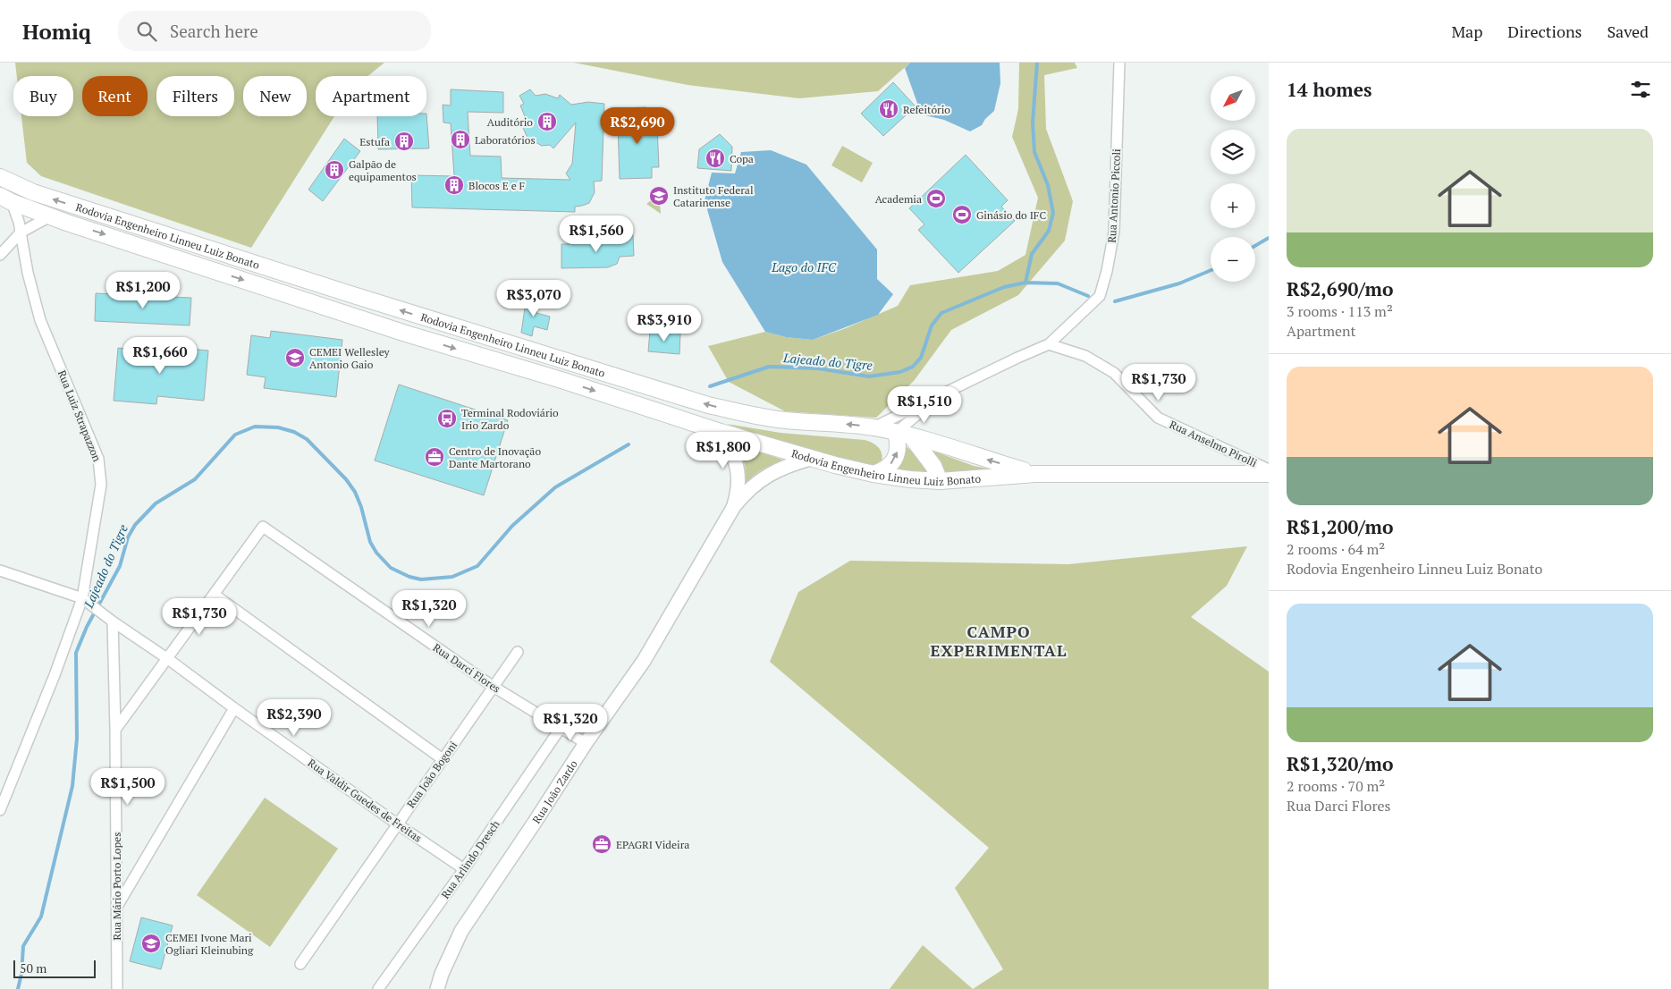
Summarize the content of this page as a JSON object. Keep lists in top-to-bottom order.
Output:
{
  "streets": {
    "main road": ["Rodovia Engenheiro Linneu Luiz Bonato", "Rua João Zardo"],
    "street": [
      "Rua Antonio Piccoli",
      "Rua Luiz Strapazzon",
      "Rua Anselmo Pirolli",
      "Rua Darci Flores",
      "Rua João Bogoni",
      "Rua Valdir Guedes de Freitas",
      "Rua Arlindo Dresch",
      "Rua Mário Porto Lopes"
    ]
  },
  "crossings": [
    ["Rua Antonio Piccoli", "Rua Anselmo Pirolli"],
    ["Rodovia Engenheiro Linneu Luiz Bonato", "Rua Luiz Strapazzon"],
    ["Rodovia Engenheiro Linneu Luiz Bonato", "Rua João Zardo"],
    ["Rua Luiz Strapazzon", "Rua Valdir Guedes de Freitas"],
    ["Rua Darci Flores", "Rua João Bogoni"],
    ["Rua Darci Flores", "Rua João Zardo"],
    ["Rua Darci Flores", "Rua Arlindo Dresch"],
    ["Rua João Bogoni", "Rua Valdir Guedes de Freitas"],
    ["Rua Valdir Guedes de Freitas", "Rua Arlindo Dresch"],
    ["Rua Valdir Guedes de Freitas", "Rua Mário Porto Lopes"]
  ],
  "districts": ["CAMPO EXPERIMENTAL"],
  "water": ["Lago do IFC", "Lajeado do Tigre"],
  "places": {
    "restaurant": ["Refeitório", "Copa"],
    "building": [
      "Auditório",
      "Laboratórios",
      "Estufa",
      "Galpão de equipamentos",
      "Blocos E e F"
    ],
    "school or university": ["Instituto Federal Catarinense", "CEMEI Wellesley Antonio Gaio", "CEMEI Ivone Mari Ogliari Kleinubing"],
    "sports": ["Academia", "Ginásio do IFC"],
    "bus stop": ["Terminal Rodoviário Irio Zardo"],
    "office": ["Centro de Inovação Dante Martorano", "EPAGRI Videira"]
  },
  "scale_bar": "50 m",
  "north": "bottom left",
  "page": {
    "header": "Homiq",
    "search": "Search here",
    "nav": ["Map", "Directions", "Saved"],
    "heading": "14 homes",
    "map_buttons": ["+", "−"],
    "chip": [
      "Buy",
      "Rent",
      "Filters",
      "New",
      "Apartment"
    ],
    "price": [
      "R$2,690",
      "R$1,560",
      "R$1,200",
      "R$3,070",
      "R$3,910",
      "R$1,660",
      "R$1,730",
      "R$1,510",
      "R$1,800",
      "R$1,320",
      "R$1,730",
      "R$2,390",
      "R$1,320",
      "R$1,500"
    ],
    "list": [
      {
        "name": "R$2,690/mo",
        "note": "3 rooms · 113 m² · Apartment"
      },
      {
        "name": "R$1,200/mo",
        "note": "2 rooms · 64 m² · Rodovia Engenheiro Linneu Luiz Bonato"
      },
      {
        "name": "R$1,320/mo",
        "note": "2 rooms · 70 m² · Rua Darci Flores"
      }
    ],
    "scale": "50 m"
  }
}
